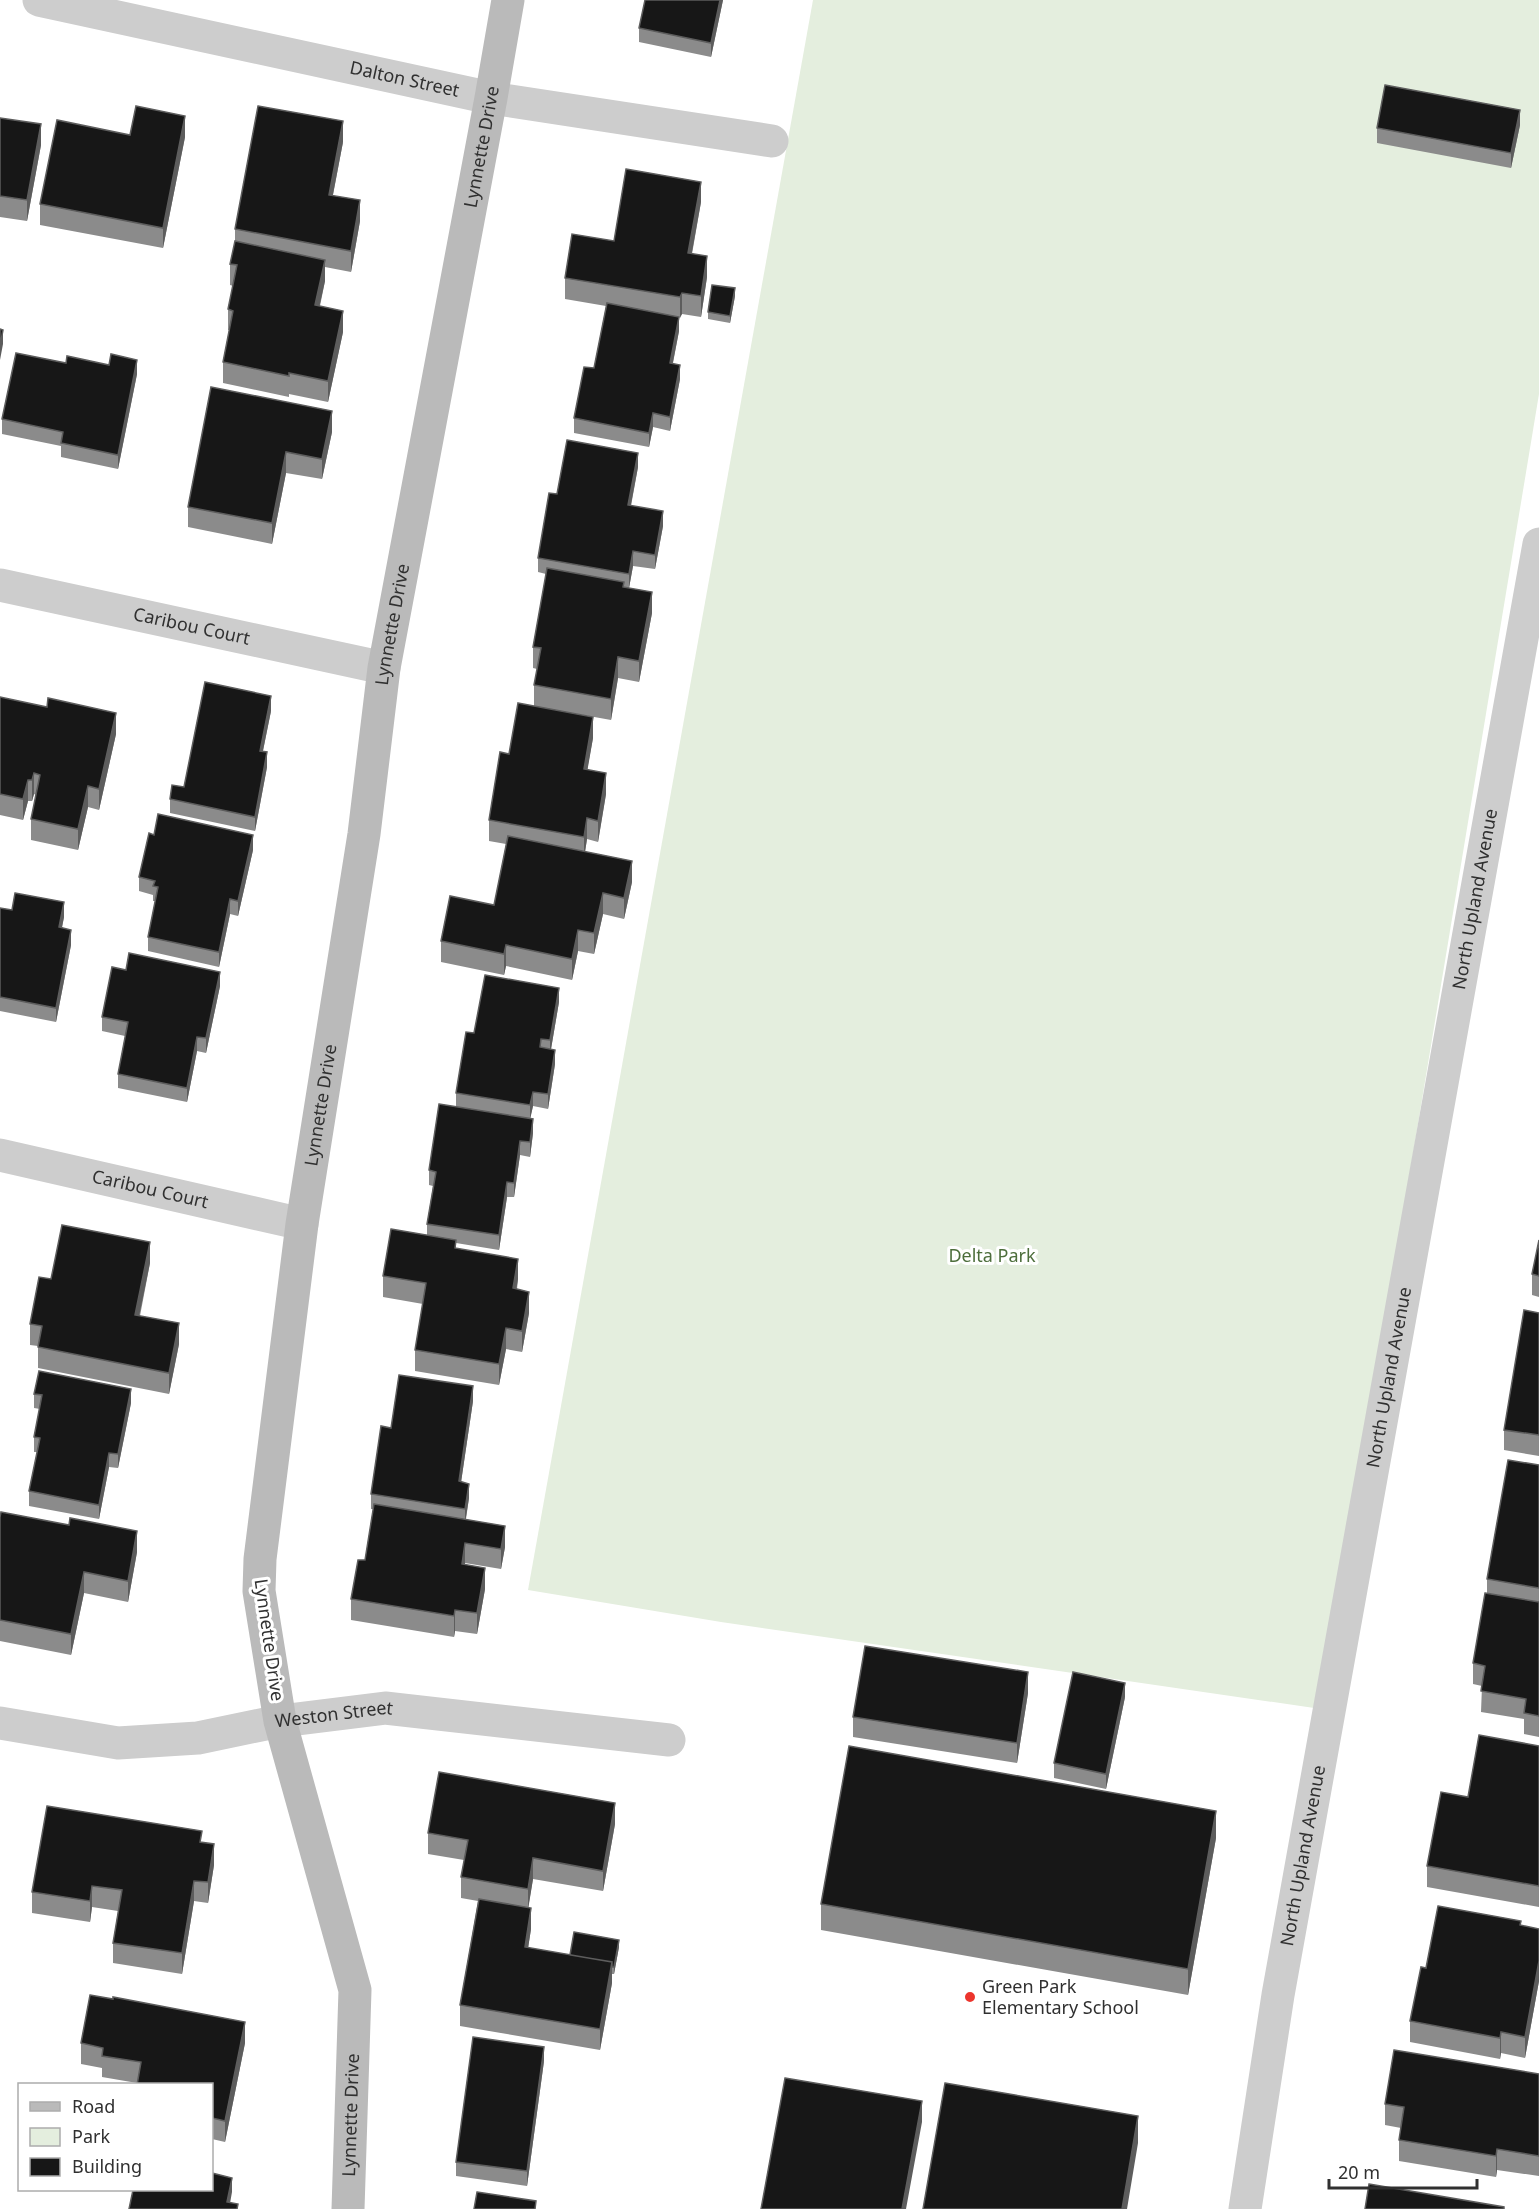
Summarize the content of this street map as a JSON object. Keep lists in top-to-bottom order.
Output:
{
  "streets": {
    "street": [
      "Dalton Street",
      "Lynnette Drive",
      "Caribou Court",
      "North Upland Avenue",
      "Weston Street"
    ]
  },
  "crossings": [
    ["Dalton Street", "Lynnette Drive"],
    ["Lynnette Drive", "Caribou Court"],
    ["Lynnette Drive", "Weston Street"]
  ],
  "parks": ["Delta Park"],
  "places": ["Green Park Elementary School"],
  "legend": ["Road", "Park", "Building"],
  "scale_bar": "20 m"
}
